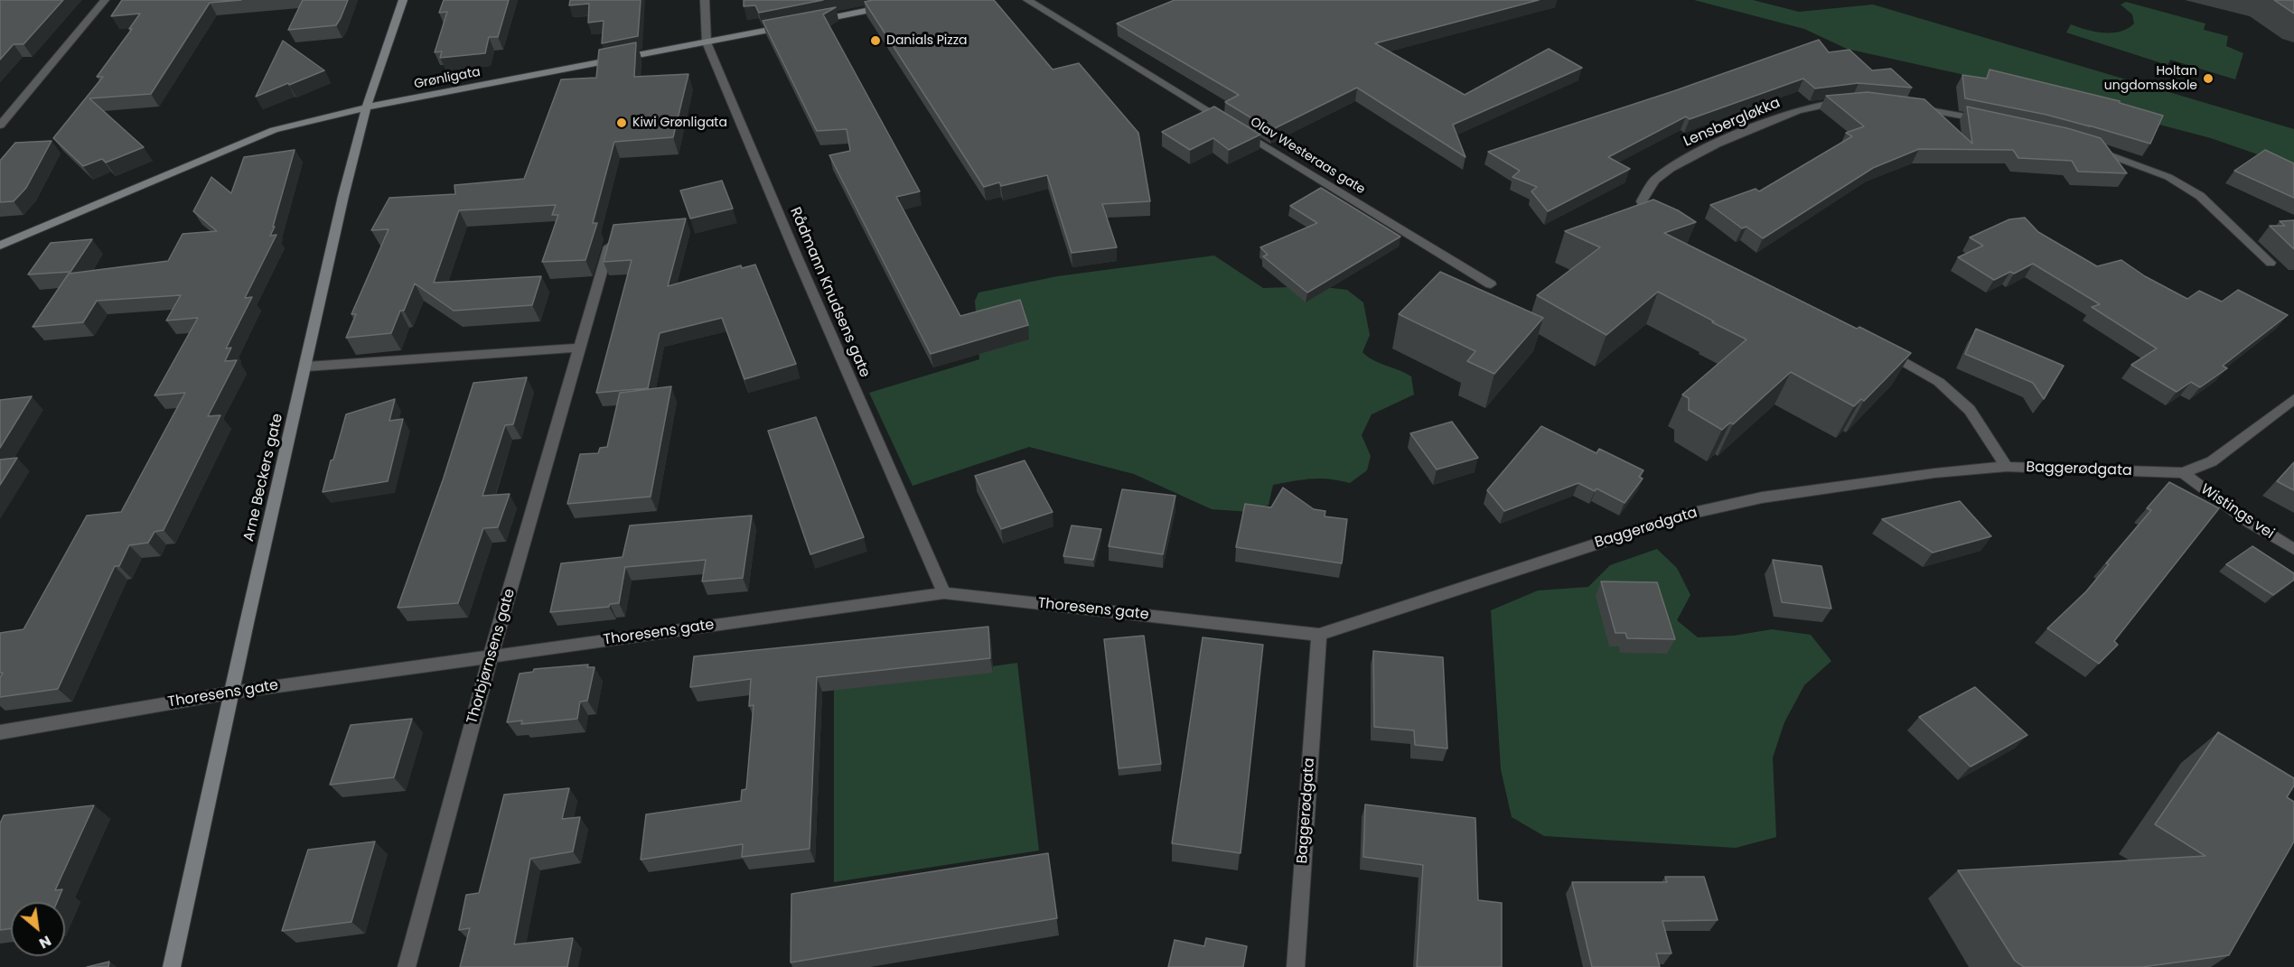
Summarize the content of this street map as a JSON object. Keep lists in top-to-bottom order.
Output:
{
  "streets": {
    "main road": ["Grønligata", "Arne Beckers gate"],
    "street": [
      "Lensbergløkka",
      "Olav Westeraas gate",
      "Rådmann Knudsens gate",
      "Baggerødgata",
      "Wistings vei",
      "Thoresens gate",
      "Thorbjørnsens gate"
    ]
  },
  "crossings": [
    ["Grønligata", "Rådmann Knudsens gate"],
    ["Grønligata", "Arne Beckers gate"],
    ["Rådmann Knudsens gate", "Thoresens gate"],
    ["Baggerødgata", "Wistings vei"],
    ["Baggerødgata", "Thoresens gate"],
    ["Arne Beckers gate", "Thoresens gate"],
    ["Thoresens gate", "Thorbjørnsens gate"]
  ],
  "places": ["Danials Pizza", "Holtan ungdomsskole", "Kiwi Grønligata"],
  "north": "bottom right"
}
